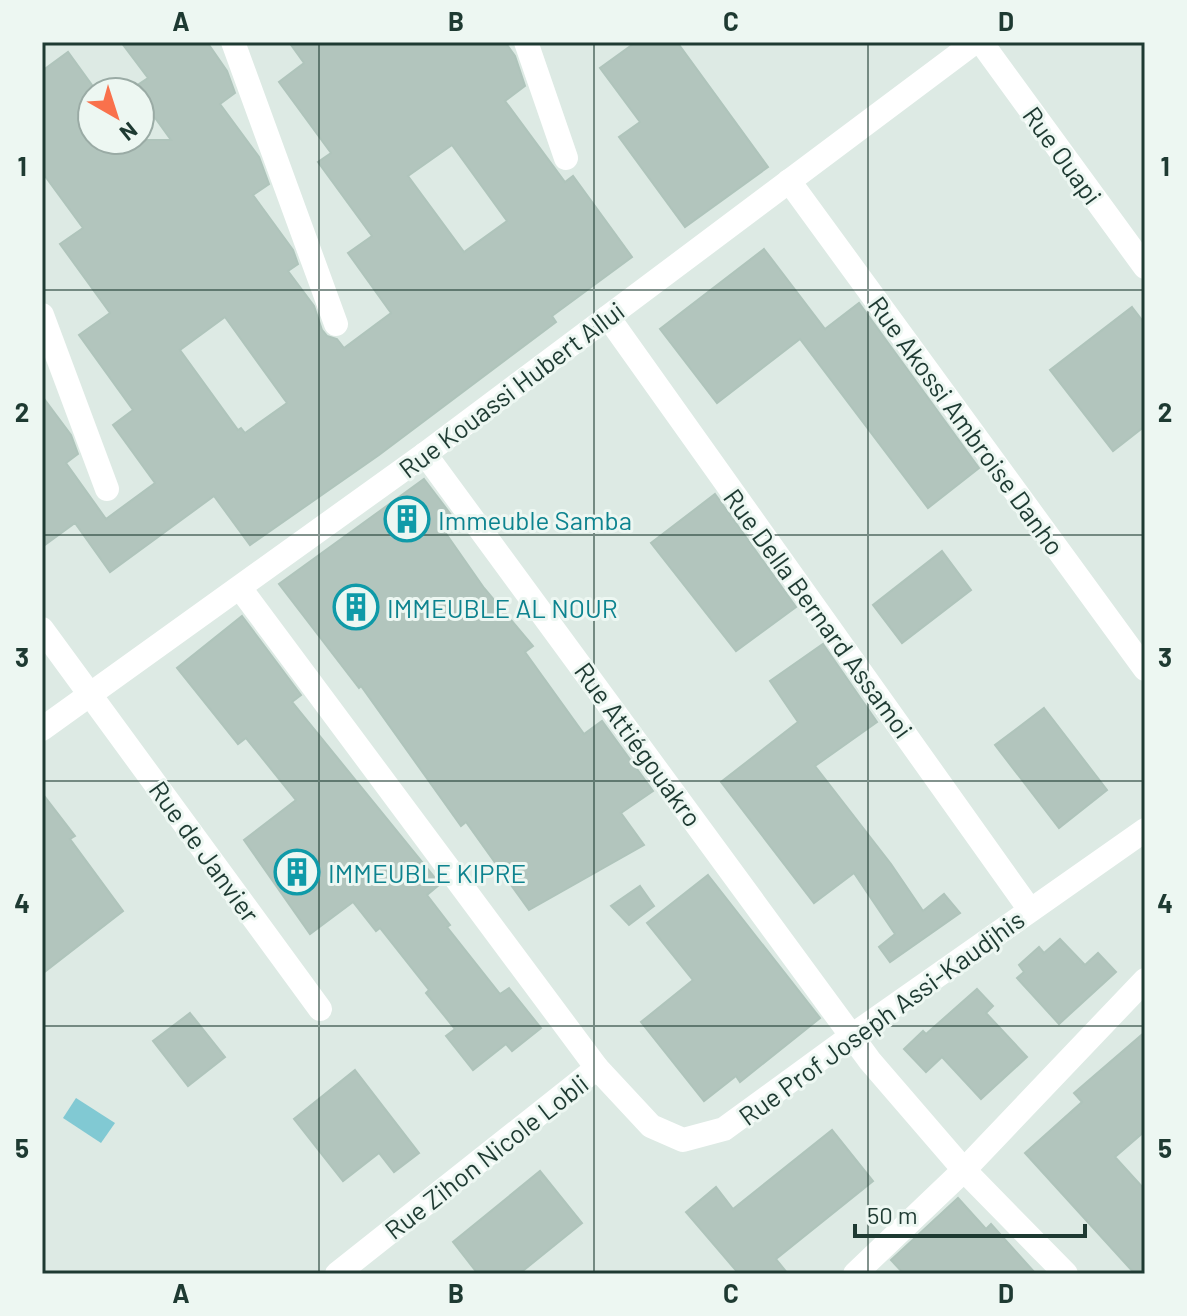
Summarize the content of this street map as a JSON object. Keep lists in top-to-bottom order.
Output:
{
  "streets": {
    "street": [
      "Rue Ouapi",
      "Rue Kouassi Hubert Allui",
      "Rue Akossi Ambroise Danho",
      "Rue Della Bernard Assamoi",
      "Rue Attiégouakro",
      "Rue de Janvier",
      "Rue Prof Joseph Assi-Kaudjhis",
      "Rue Zihon Nicole Lobli"
    ]
  },
  "crossings": [
    ["Rue Kouassi Hubert Allui", "Rue Akossi Ambroise Danho"],
    ["Rue Kouassi Hubert Allui", "Rue Della Bernard Assamoi"],
    ["Rue Kouassi Hubert Allui", "Rue Attiégouakro"],
    ["Rue Kouassi Hubert Allui", "Rue de Janvier"],
    ["Rue Kouassi Hubert Allui", "Rue Prof Joseph Assi-Kaudjhis"],
    ["Rue Della Bernard Assamoi", "Rue Prof Joseph Assi-Kaudjhis"],
    ["Rue Attiégouakro", "Rue Prof Joseph Assi-Kaudjhis"],
    ["Rue Prof Joseph Assi-Kaudjhis", "Rue Zihon Nicole Lobli"]
  ],
  "places": {
    "building": ["Immeuble Samba", "IMMEUBLE AL NOUR", "IMMEUBLE KIPRE"]
  },
  "scale_bar": "50 m",
  "north": "bottom right",
  "grid": {
    "columns": [
      "A",
      "B",
      "C",
      "D"
    ],
    "rows": [
      "1",
      "2",
      "3",
      "4",
      "5"
    ]
  }
}
